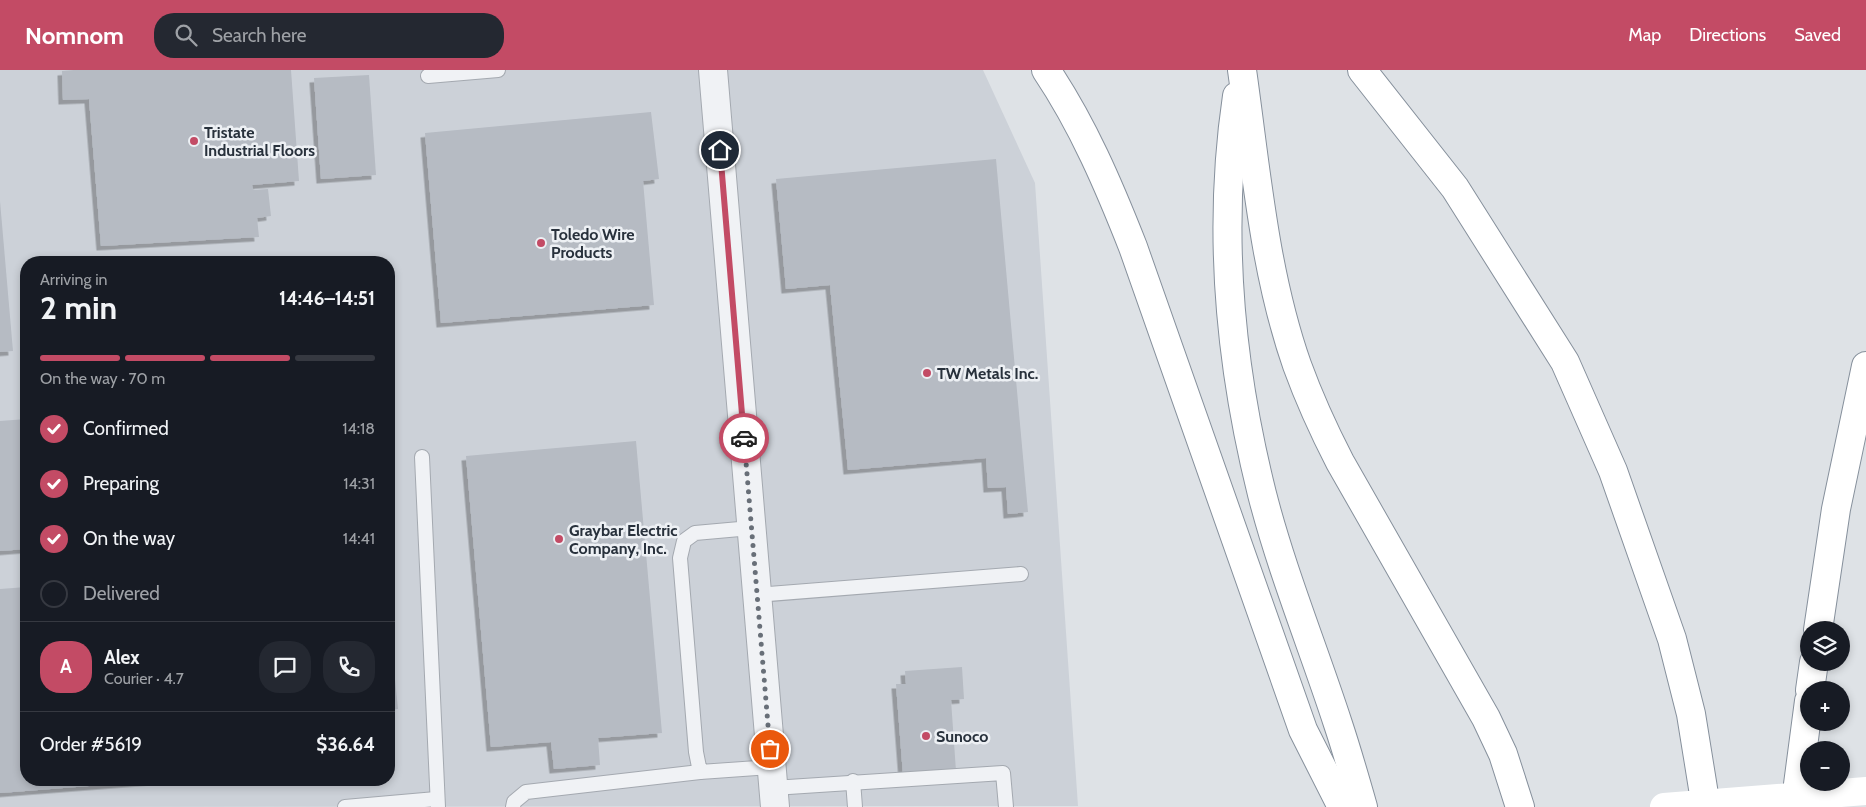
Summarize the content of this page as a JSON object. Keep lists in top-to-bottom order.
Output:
{
  "places": [
    "Tristate Industrial Floors",
    "Toledo Wire Products",
    "TW Metals Inc.",
    "Graybar Electric Company, Inc.",
    "Sunoco"
  ],
  "page": {
    "header": "Nomnom",
    "search": "Search here",
    "nav": ["Map", "Directions", "Saved"],
    "heading": ["2 min", "Arriving in", "14:46–14:51"],
    "panel": [
      "Alex",
      "Courier · 4.7",
      "Order #5619",
      "$36.64"
    ],
    "bar": "On the way · 70 m",
    "list": [
      ["Confirmed", "14:18"],
      ["Preparing", "14:31"],
      ["On the way", "14:41"],
      "Delivered"
    ],
    "map_buttons": ["+", "−"],
    "round": "A"
  }
}
